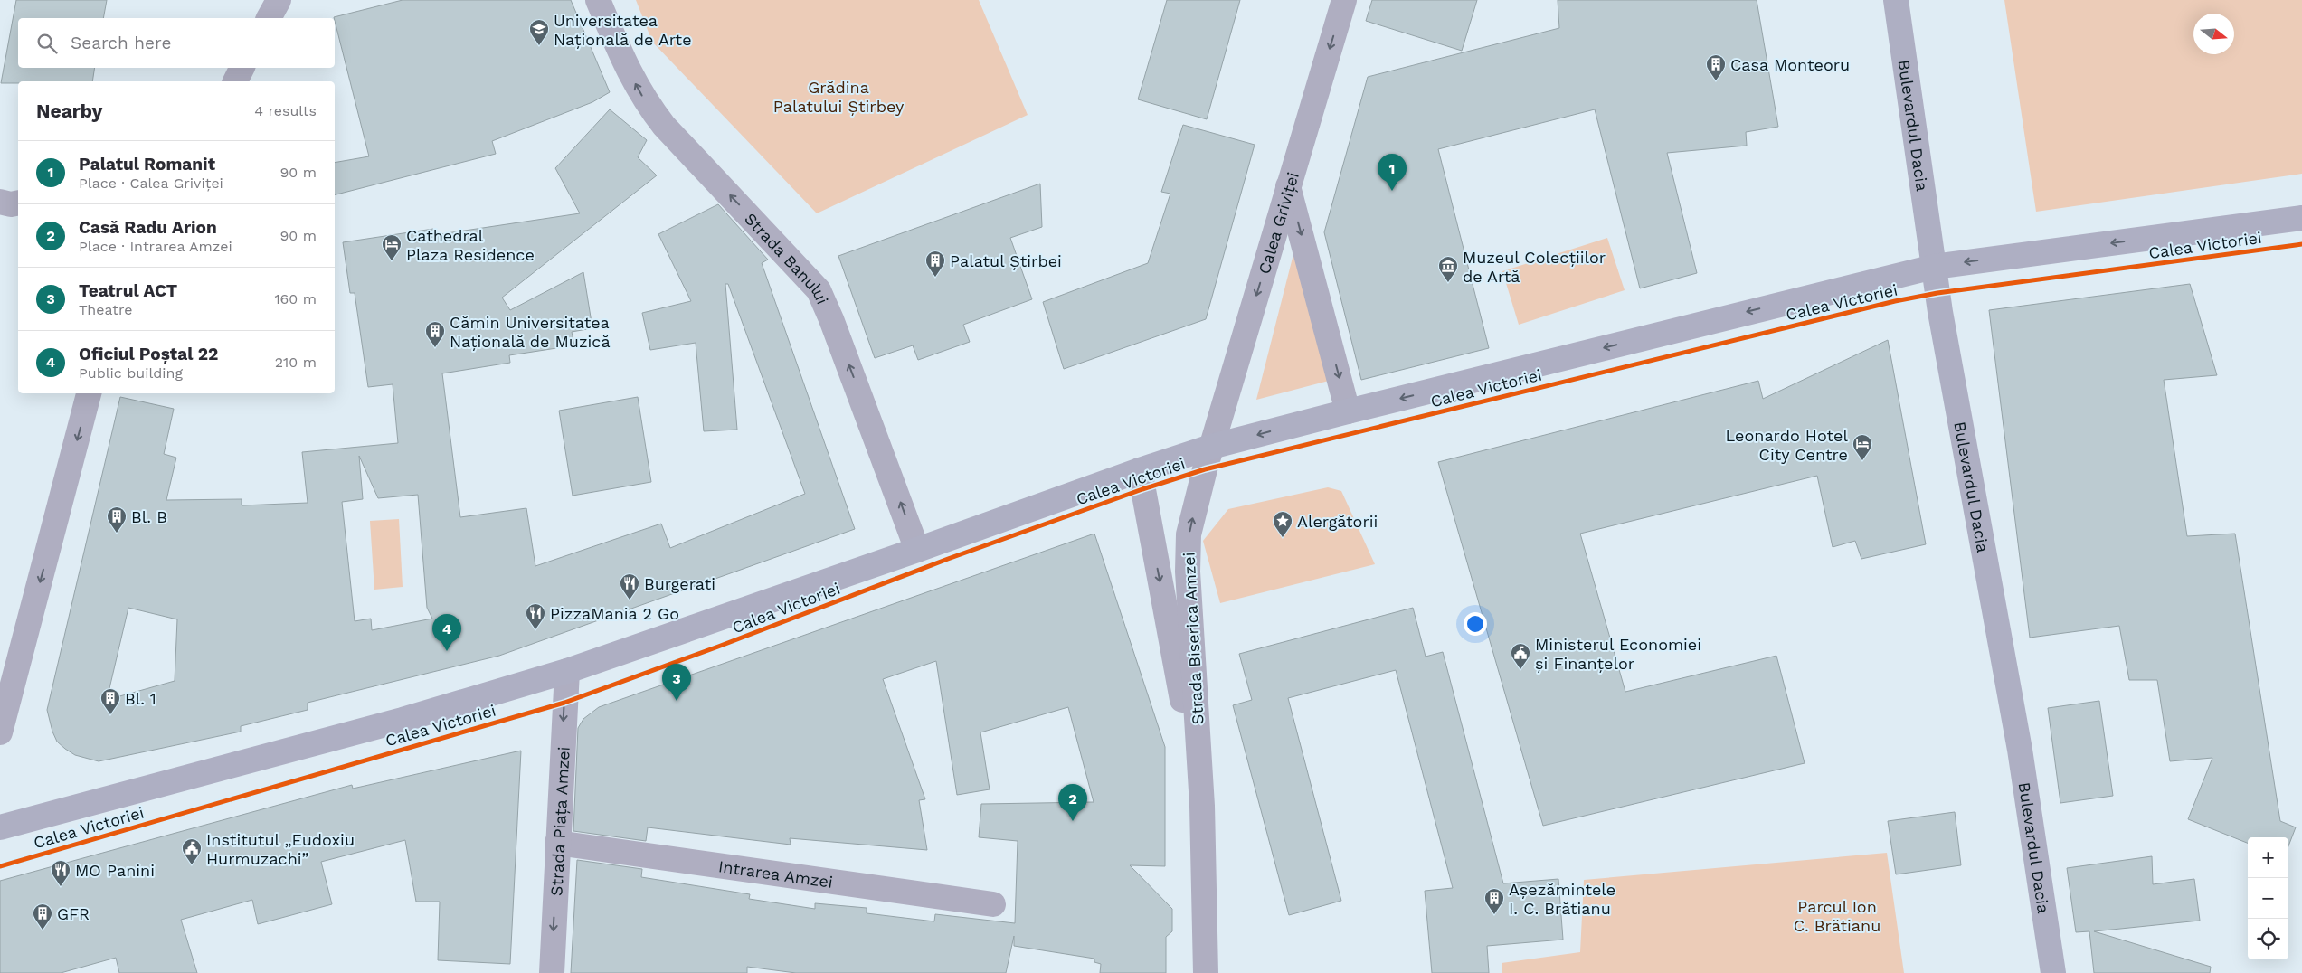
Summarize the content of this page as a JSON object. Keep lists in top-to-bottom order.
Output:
{
  "streets": {
    "main road": ["Bulevardul Dacia", "Calea Victoriei"],
    "street": [
      "Calea Griviței",
      "Strada Banului",
      "Strada Biserica Amzei",
      "Strada Piața Amzei",
      "Intrarea Amzei"
    ]
  },
  "crossings": [
    ["Bulevardul Dacia", "Calea Victoriei"],
    ["Calea Griviței", "Calea Victoriei"],
    ["Calea Griviței", "Strada Biserica Amzei"],
    ["Calea Victoriei", "Strada Banului"],
    ["Calea Victoriei", "Strada Biserica Amzei"],
    ["Calea Victoriei", "Strada Piața Amzei"],
    ["Strada Piața Amzei", "Intrarea Amzei"]
  ],
  "one_way": [
    "Calea Griviței",
    "Calea Victoriei",
    "Strada Banului",
    "Strada Piața Amzei"
  ],
  "parks": ["Grădina Palatului Știrbey", "Parcul Ion C. Brătianu"],
  "places": {
    "school or university": ["Universitatea Națională de Arte"],
    "building": [
      "Casa Monteoru",
      "Palatul Știrbei",
      "Cămin Universitatea Națională de Muzică",
      "Bl. B",
      "Bl. 1",
      "Așezămintele I. C. Brătianu",
      "GFR"
    ],
    "hotel": ["Cathedral Plaza Residence", "Leonardo Hotel City Centre"],
    "museum": ["Muzeul Colecțiilor de Artă"],
    "place": ["Alergătorii"],
    "restaurant": ["Burgerati", "PizzaMania 2 Go", "MO Panini"],
    "public building": ["Ministerul Economiei și Finanțelor", "Institutul „Eudoxiu Hurmuzachi”"]
  },
  "north": "right",
  "page": {
    "search": "Search here",
    "heading": ["Nearby", "4 results"],
    "list": [
      {
        "mark": "1",
        "name": "Palatul Romanit",
        "note": "Place · Calea Griviței",
        "value": "90 m"
      },
      {
        "mark": "2",
        "name": "Casă Radu Arion",
        "note": "Place · Intrarea Amzei",
        "value": "90 m"
      },
      {
        "mark": "3",
        "name": "Teatrul ACT",
        "note": "Theatre",
        "value": "160 m"
      },
      {
        "mark": "4",
        "name": "Oficiul Poștal 22",
        "note": "Public building",
        "value": "210 m"
      }
    ],
    "pins": [
      "1",
      "4",
      "3",
      "2"
    ],
    "map_buttons": ["+", "−"]
  }
}
